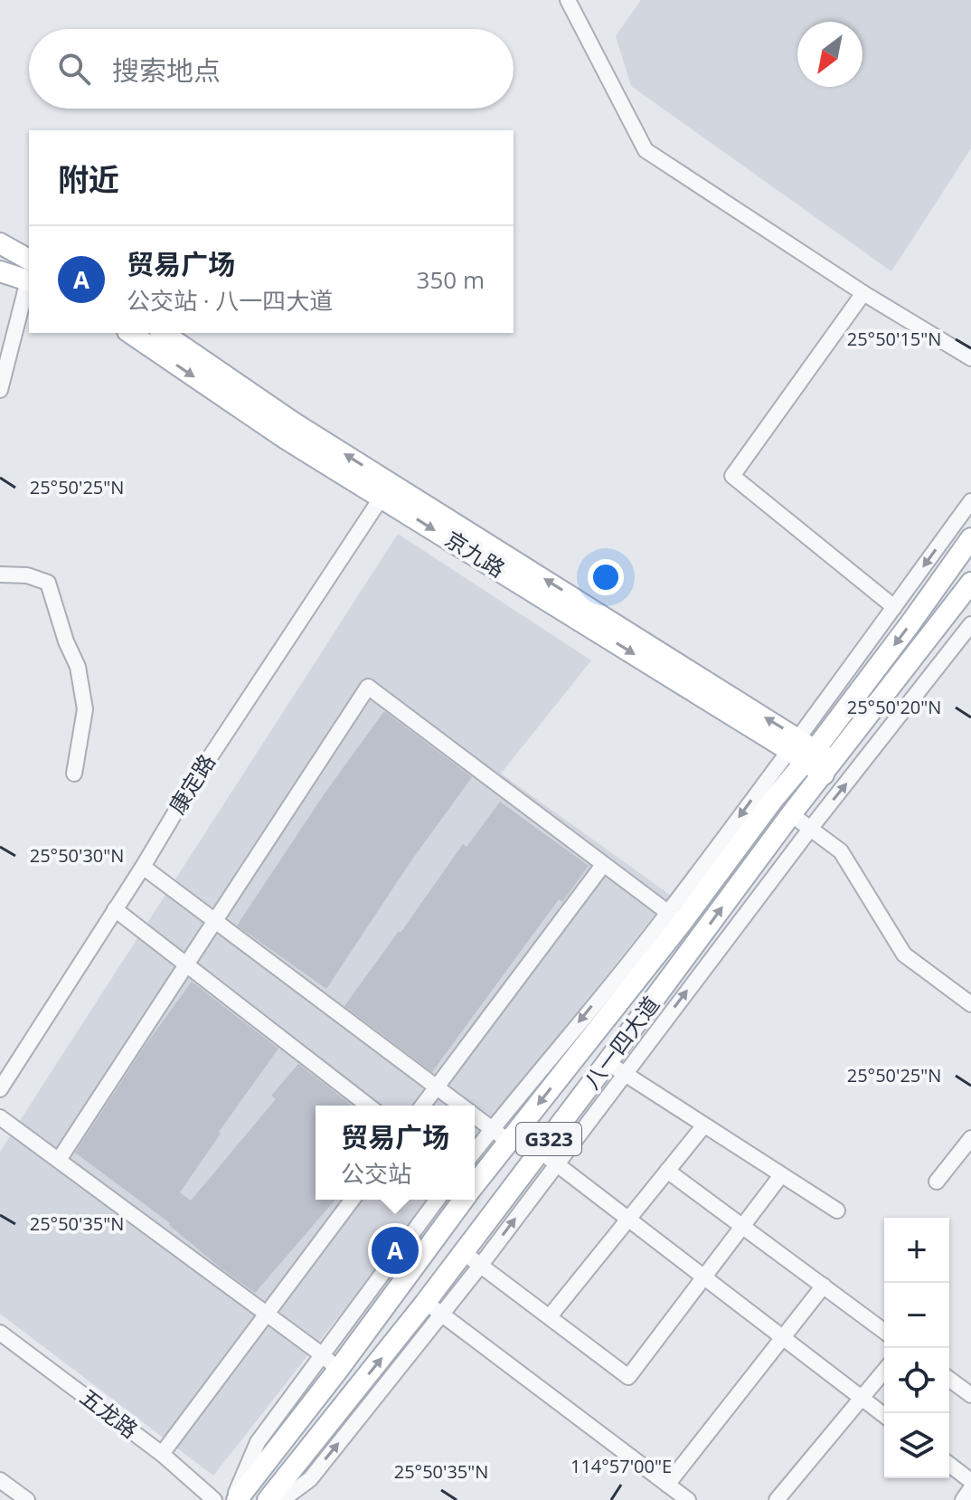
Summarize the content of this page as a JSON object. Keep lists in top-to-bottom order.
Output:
{
  "streets": {
    "main road": ["京九路", "八一四大道", "G323"],
    "street": ["康定路", "五龙路"]
  },
  "crossings": [
    ["京九路", "康定路"],
    ["京九路", "八一四大道"]
  ],
  "north": "bottom left",
  "page": {
    "search": "搜索地点",
    "heading": "附近",
    "list": [
      {
        "mark": "A",
        "name": "贸易广场",
        "note": "公交站 · 八一四大道",
        "value": "350 m"
      }
    ],
    "popup": ["贸易广场", "公交站"],
    "map_buttons": ["+", "−"],
    "pins": "A"
  },
  "coordinates": [
    "25°50'15\"N",
    "25°50'25\"N",
    "25°50'20\"N",
    "25°50'30\"N",
    "25°50'35\"N",
    "114°57'00\"E"
  ]
}
